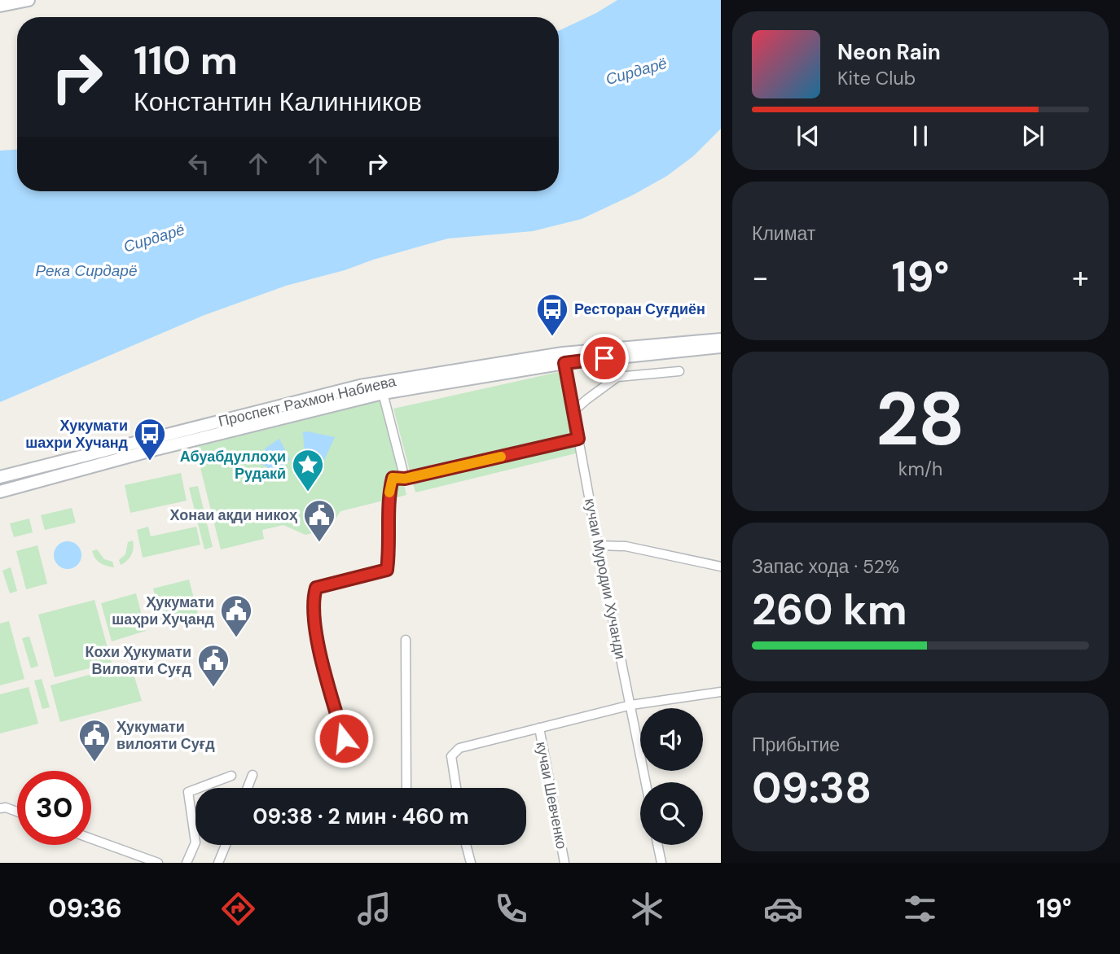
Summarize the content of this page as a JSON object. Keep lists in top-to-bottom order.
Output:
{
  "streets": {
    "main road": ["Проспект Рахмон Набиева"],
    "street": ["кучаи Муродии Хучанди", "кучаи Шевченко"]
  },
  "crossings": [
    ["Проспект Рахмон Набиева", "кучаи Муродии Хучанди"]
  ],
  "water": ["Сирдарё", "Река Сирдарё"],
  "places": {
    "bus stop": ["Ресторан Суғдиён", "Хукумати шахри Хучанд"],
    "place": ["Абуабдуллоҳи Рудакӣ"],
    "public building": [
      "Хонаи ақди никоҳ",
      "Ҳукумати шаҳри Хуҷанд",
      "Кохи Ҳукумати Вилояти Суғд",
      "Ҳукумати вилояти Суғд"
    ]
  },
  "page": {
    "turn": ["110 m", "Константин Калинников"],
    "song": ["Neon Rain", "Kite Club"],
    "tile": [
      "Климат",
      ["28", "km/h"],
      ["Запас хода · 52%", "260 km"],
      ["Прибытие", "09:38"]
    ],
    "heat": ["−", "19°", "+"],
    "limit": "30",
    "trip": "09:38 · 2 мин · 460 m",
    "tabs": ["09:36", "19°"]
  }
}
